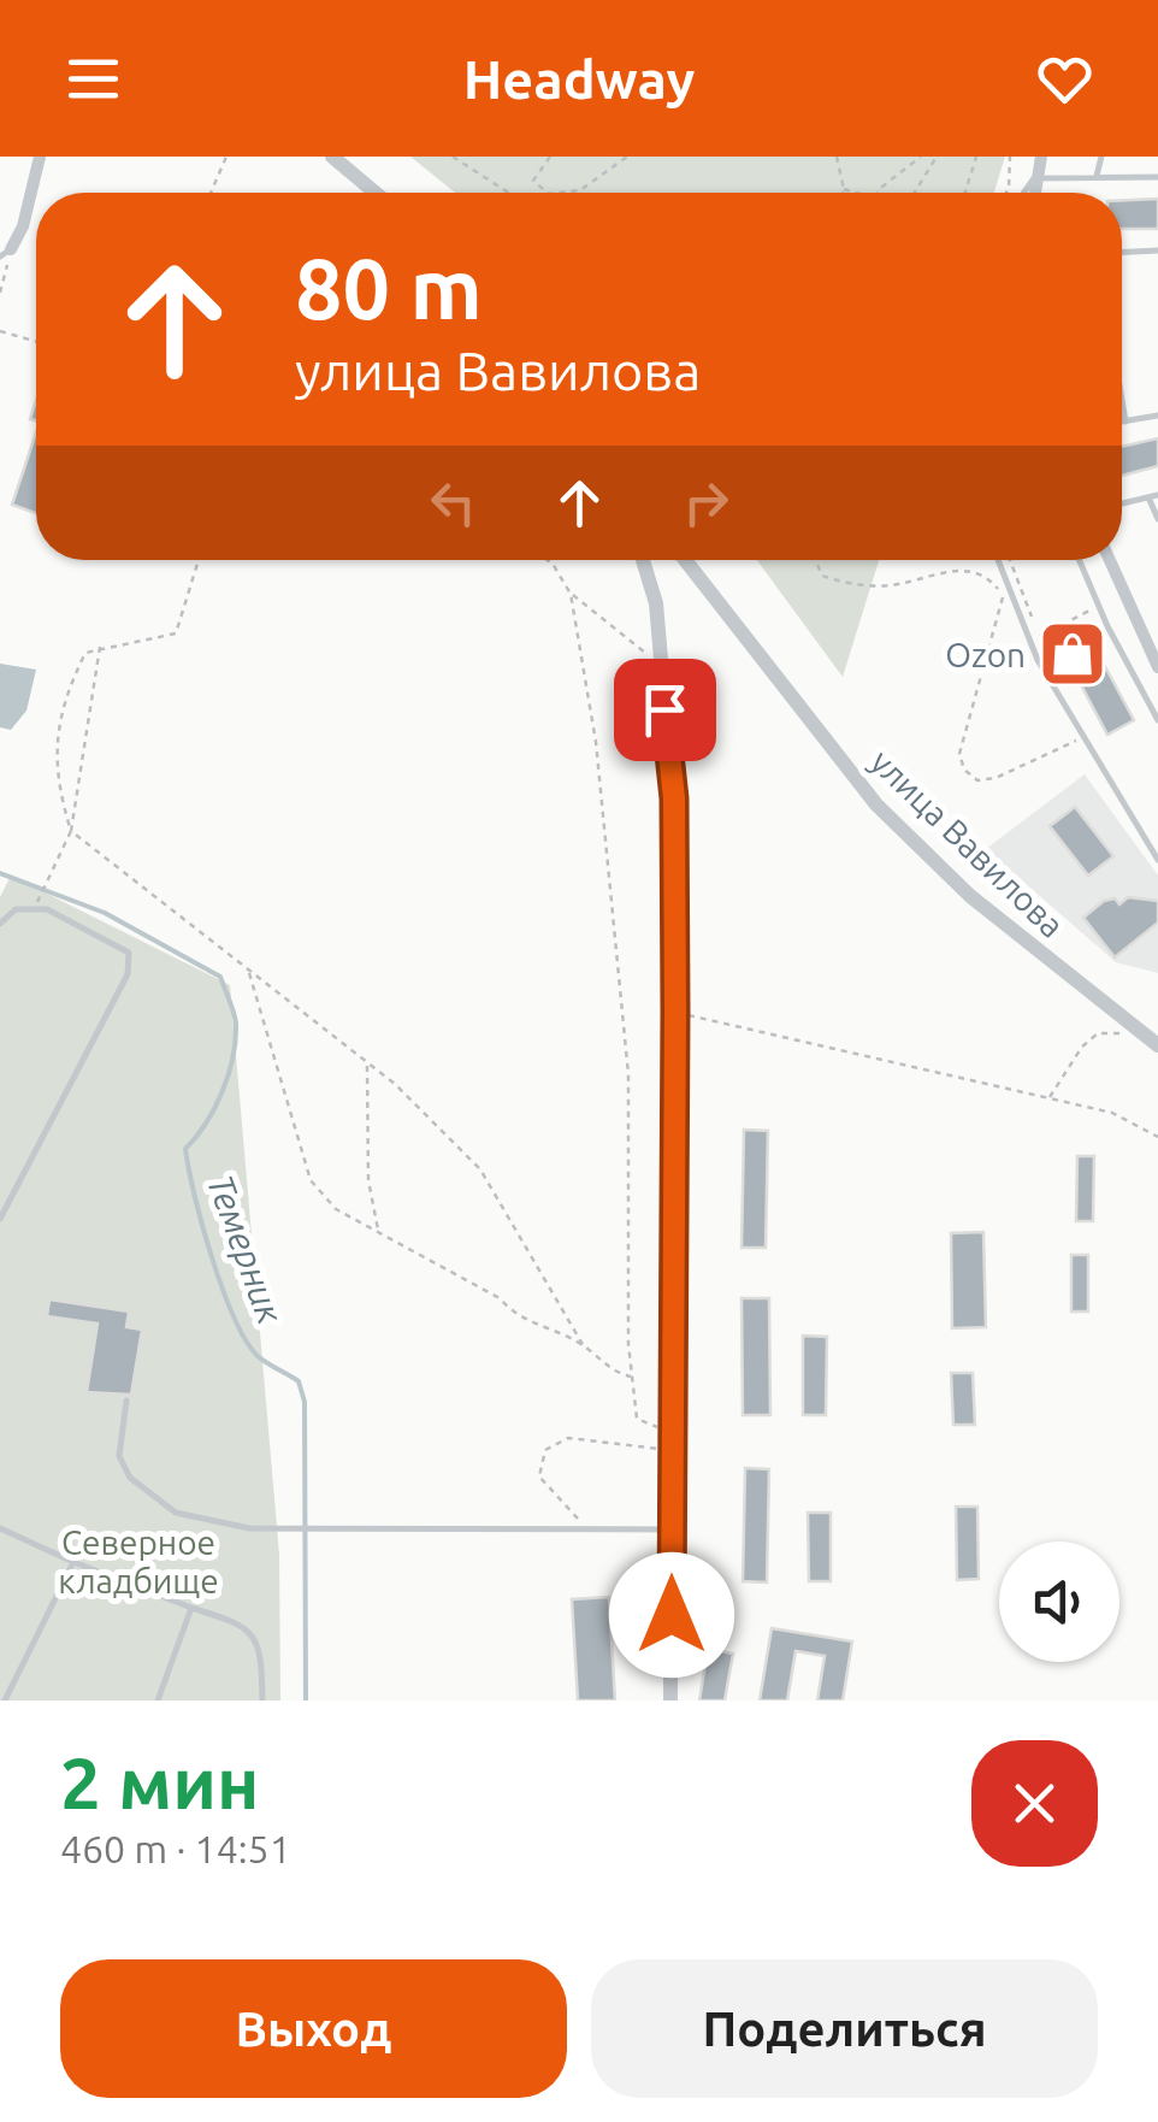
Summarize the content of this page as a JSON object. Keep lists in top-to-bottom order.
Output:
{
  "streets": {
    "street": ["улица Вавилова"]
  },
  "water": ["Темерник"],
  "parks": ["Северное кладбище"],
  "places": {
    "shop": ["Ozon"]
  },
  "page": {
    "header": "Headway",
    "turn": ["80 m", "улица Вавилова"],
    "heading": ["2 мин", "460 m · 14:51"],
    "buttons": ["Выход", "Поделиться"]
  }
}
